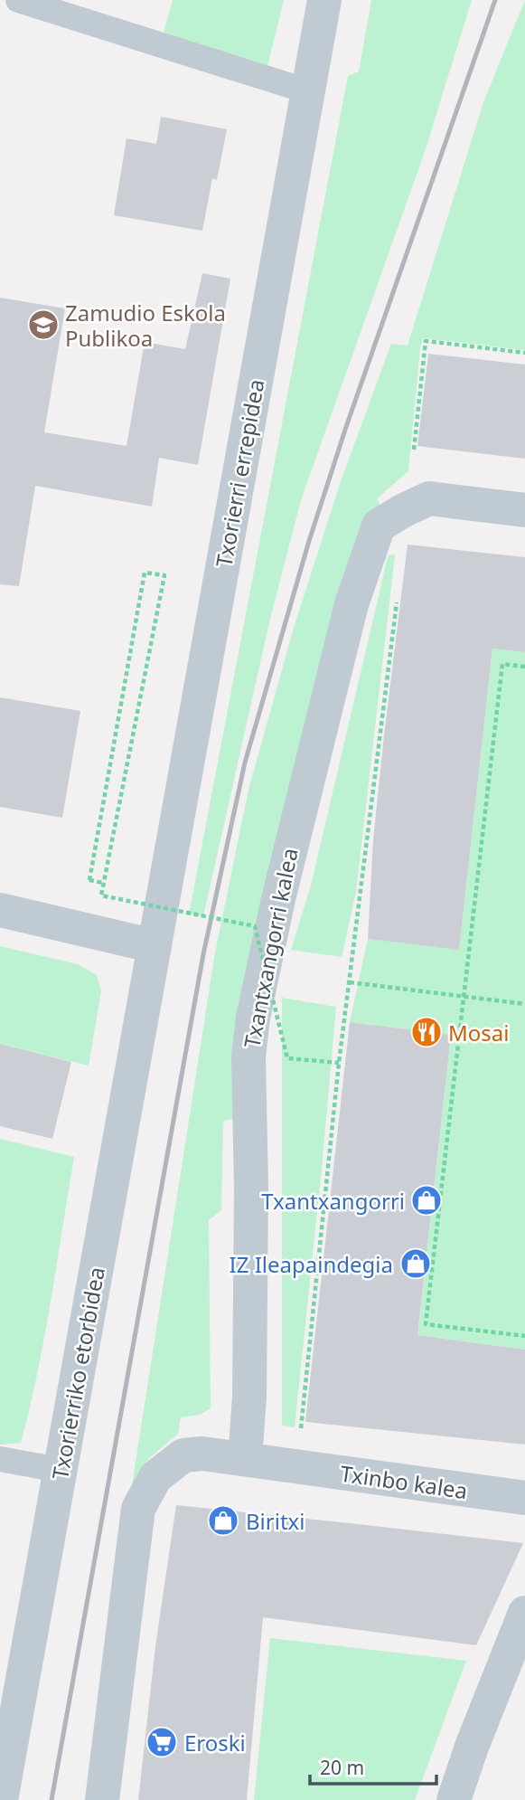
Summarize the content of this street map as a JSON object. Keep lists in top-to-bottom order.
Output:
{
  "streets": {
    "street": [
      "Txorierri errepidea",
      "Txantxangorri kalea",
      "Txorierriko etorbidea",
      "Txinbo kalea"
    ]
  },
  "crossings": [
    ["Txorierri errepidea", "Txorierriko etorbidea"],
    ["Txantxangorri kalea", "Txinbo kalea"]
  ],
  "places": {
    "school or university": ["Zamudio Eskola Publikoa"],
    "restaurant": ["Mosai"],
    "shop": ["Txantxangorri", "IZ Ileapaindegia", "Biritxi"],
    "supermarket": ["Eroski"]
  },
  "scale_bar": "20 m"
}
